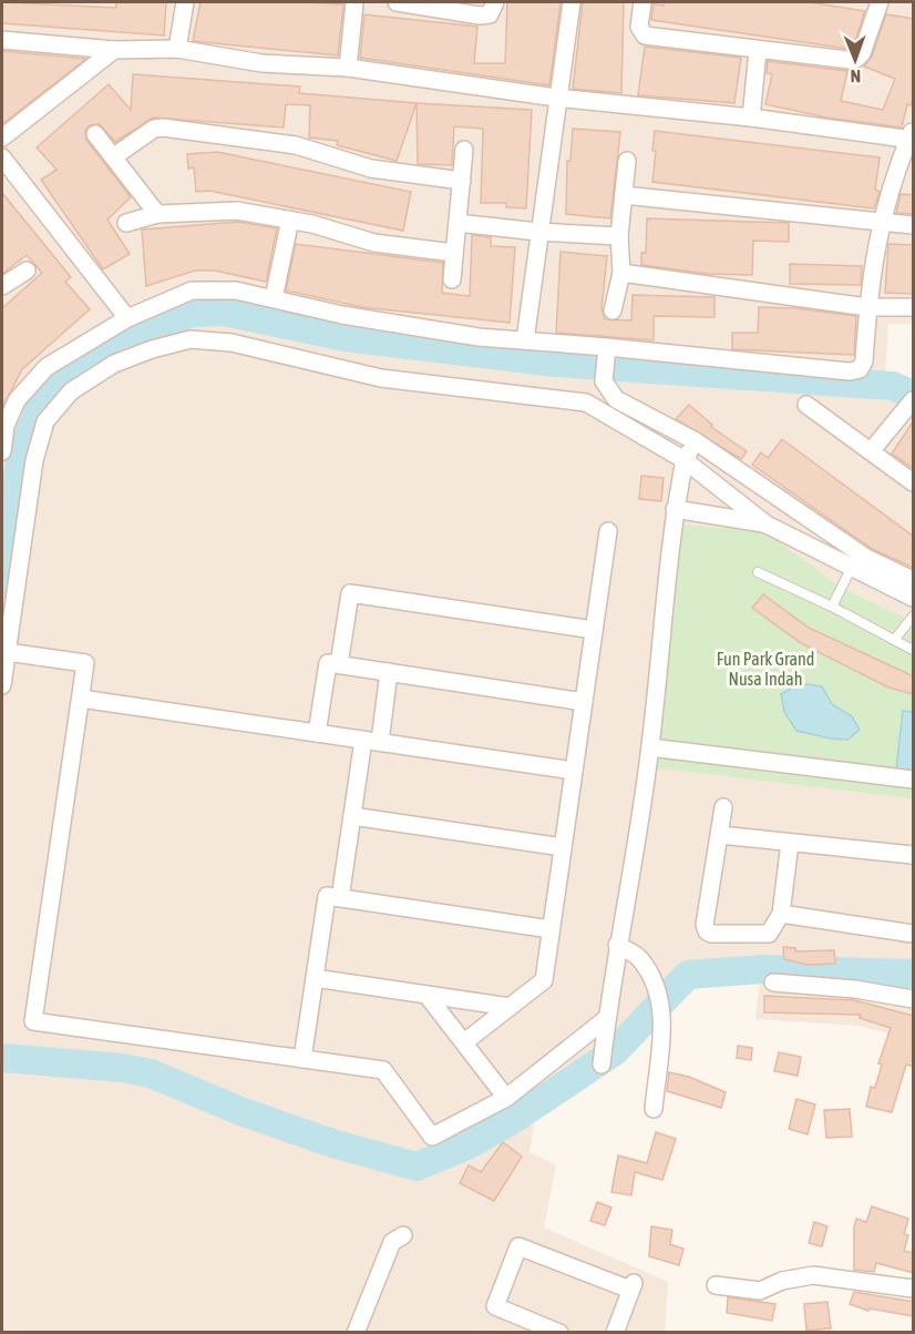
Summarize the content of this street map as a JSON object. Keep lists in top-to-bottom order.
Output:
{
  "parks": ["Fun Park Grand Nusa Indah"],
  "north": "bottom"
}
